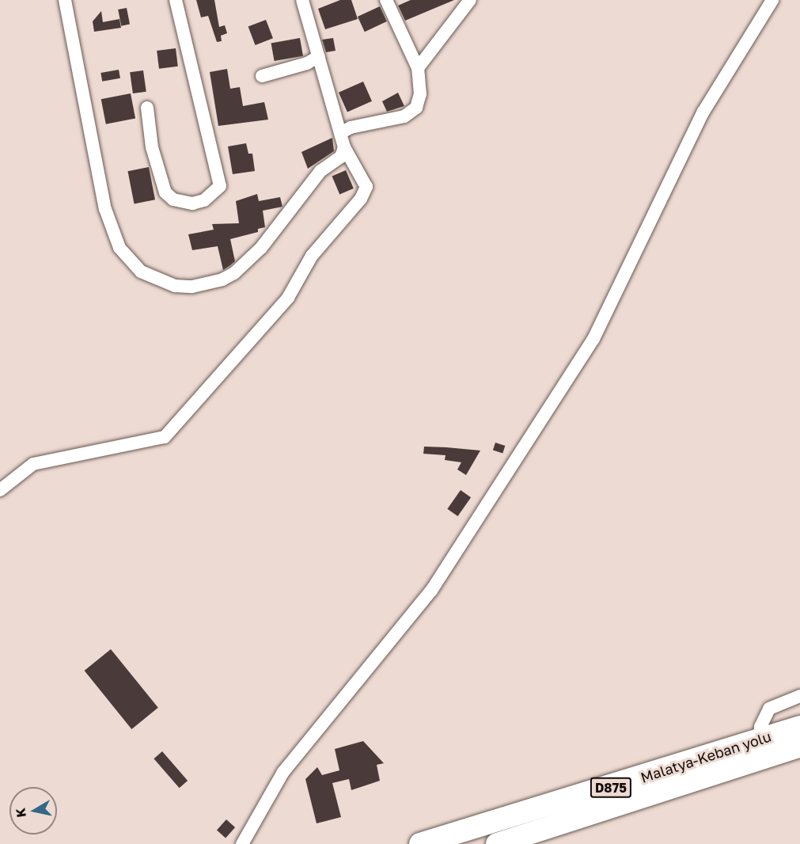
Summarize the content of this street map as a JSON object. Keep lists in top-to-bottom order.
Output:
{
  "streets": {
    "highway": ["Malatya-Keban yolu", "D875"]
  },
  "north": "left"
}
